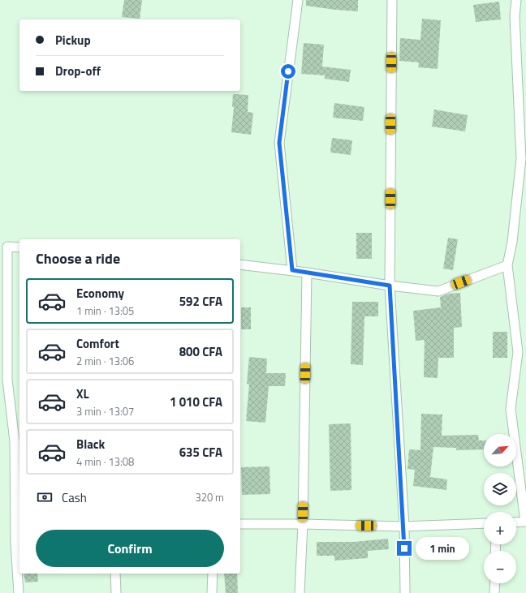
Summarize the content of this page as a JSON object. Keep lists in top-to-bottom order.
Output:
{
  "north": "top right",
  "page": {
    "banner": ["Pickup", "Drop-off"],
    "heading": "Choose a ride",
    "list": [
      {
        "name": "Economy",
        "note": "1 min · 13:05",
        "value": "592 CFA"
      },
      {
        "name": "Comfort",
        "note": "2 min · 13:06",
        "value": "800 CFA"
      },
      {
        "name": "XL",
        "note": "3 min · 13:07",
        "value": "1 010 CFA"
      },
      {
        "name": "Black",
        "note": "4 min · 13:08",
        "value": "635 CFA"
      }
    ],
    "map_buttons": ["+", "−"],
    "pay": ["Cash", "320 m"],
    "buttons": "Confirm",
    "bubble": "1 min"
  }
}
